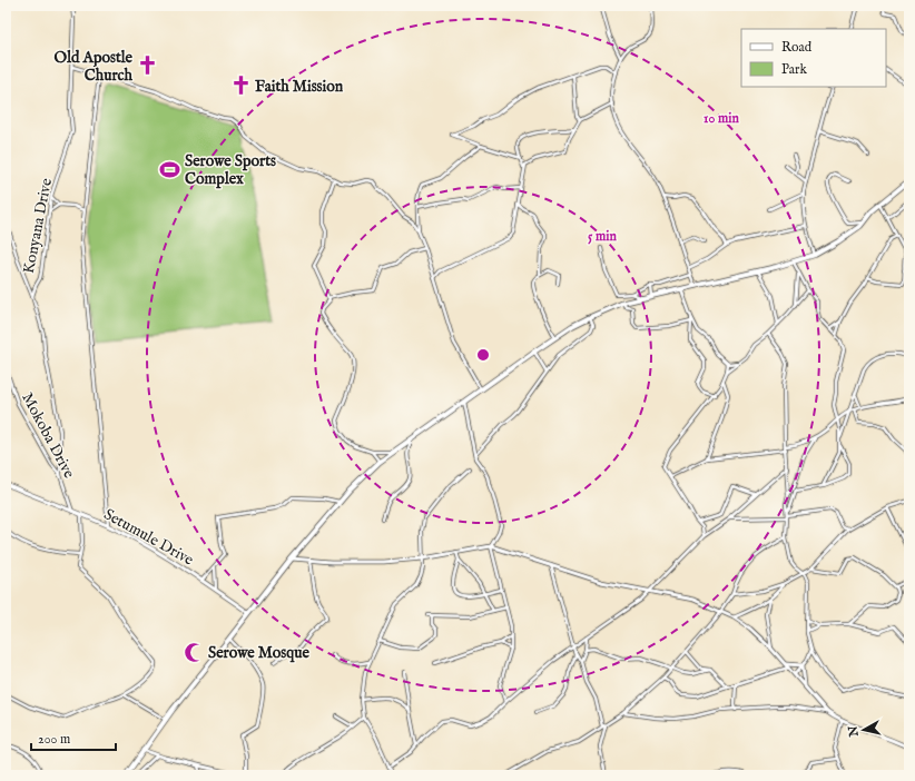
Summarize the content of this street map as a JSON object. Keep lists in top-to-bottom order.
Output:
{
  "streets": {
    "street": ["Konyana Drive", "Mokoba Drive", "Setumule Drive"]
  },
  "crossings": [
    ["Konyana Drive", "Mokoba Drive"],
    ["Mokoba Drive", "Setumule Drive"]
  ],
  "places": {
    "church": ["Old Apostle Church", "Faith Mission"],
    "sports": ["Serowe Sports Complex"],
    "mosque": ["Serowe Mosque"]
  },
  "legend": ["Road", "Park"],
  "scale_bar": "200 m",
  "north": "left",
  "rings": ["10 min", "5 min"]
}
